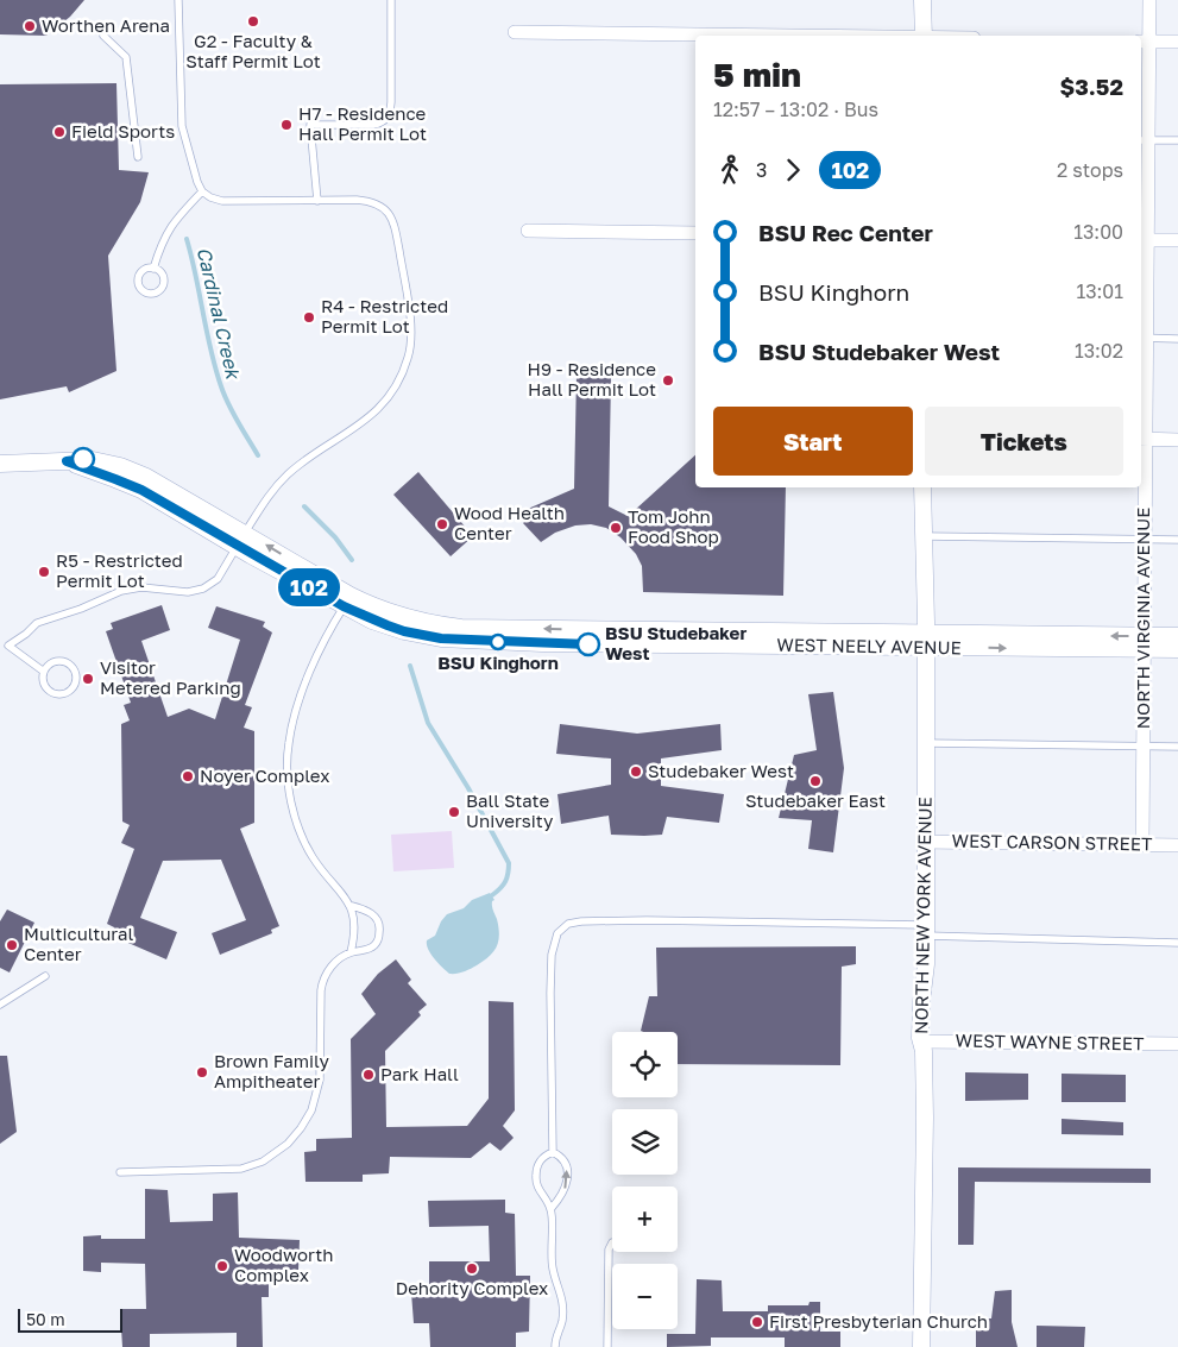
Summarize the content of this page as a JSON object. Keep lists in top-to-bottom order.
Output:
{
  "streets": {
    "street": [
      "NORTH VIRGINIA AVENUE",
      "WEST NEELY AVENUE",
      "WEST CARSON STREET",
      "NORTH NEW YORK AVENUE",
      "WEST WAYNE STREET"
    ]
  },
  "crossings": [
    ["NORTH VIRGINIA AVENUE", "WEST NEELY AVENUE"],
    ["NORTH VIRGINIA AVENUE", "WEST CARSON STREET"],
    ["WEST NEELY AVENUE", "NORTH NEW YORK AVENUE"],
    ["WEST CARSON STREET", "NORTH NEW YORK AVENUE"],
    ["NORTH NEW YORK AVENUE", "WEST WAYNE STREET"]
  ],
  "water": ["Cardinal Creek"],
  "places": [
    "G2 - Faculty & Staff Permit Lot",
    "Worthen Arena",
    "H7 - Residence Hall Permit Lot",
    "Field Sports",
    "R4 - Restricted Permit Lot",
    "H9 - Residence Hall Permit Lot",
    "Wood Health Center",
    "Tom John Food Shop",
    "R5 - Restricted Permit Lot",
    "BSU Kinghorn",
    "BSU Studebaker West",
    "Visitor Metered Parking",
    "Studebaker West",
    "Noyer Complex",
    "Studebaker East",
    "Ball State University",
    "Multicultural Center",
    "Brown Family Ampitheater",
    "Park Hall",
    "Woodworth Complex",
    "Dehority Complex",
    "First Presbyterian Church"
  ],
  "lines": ["bus line 102"],
  "scale_bar": "50 m",
  "page": {
    "on_map": "102",
    "heading": ["5 min", "12:57 – 13:02 · Bus", "$3.52"],
    "legs": ["3", "102", "2 stops"],
    "list": [
      {
        "name": "BSU Rec Center",
        "value": "13:00"
      },
      {
        "name": "BSU Kinghorn",
        "value": "13:01"
      },
      {
        "name": "BSU Studebaker West",
        "value": "13:02"
      }
    ],
    "buttons": ["Start", "Tickets"],
    "map_buttons": ["+", "−"],
    "scale": "50 m"
  }
}
